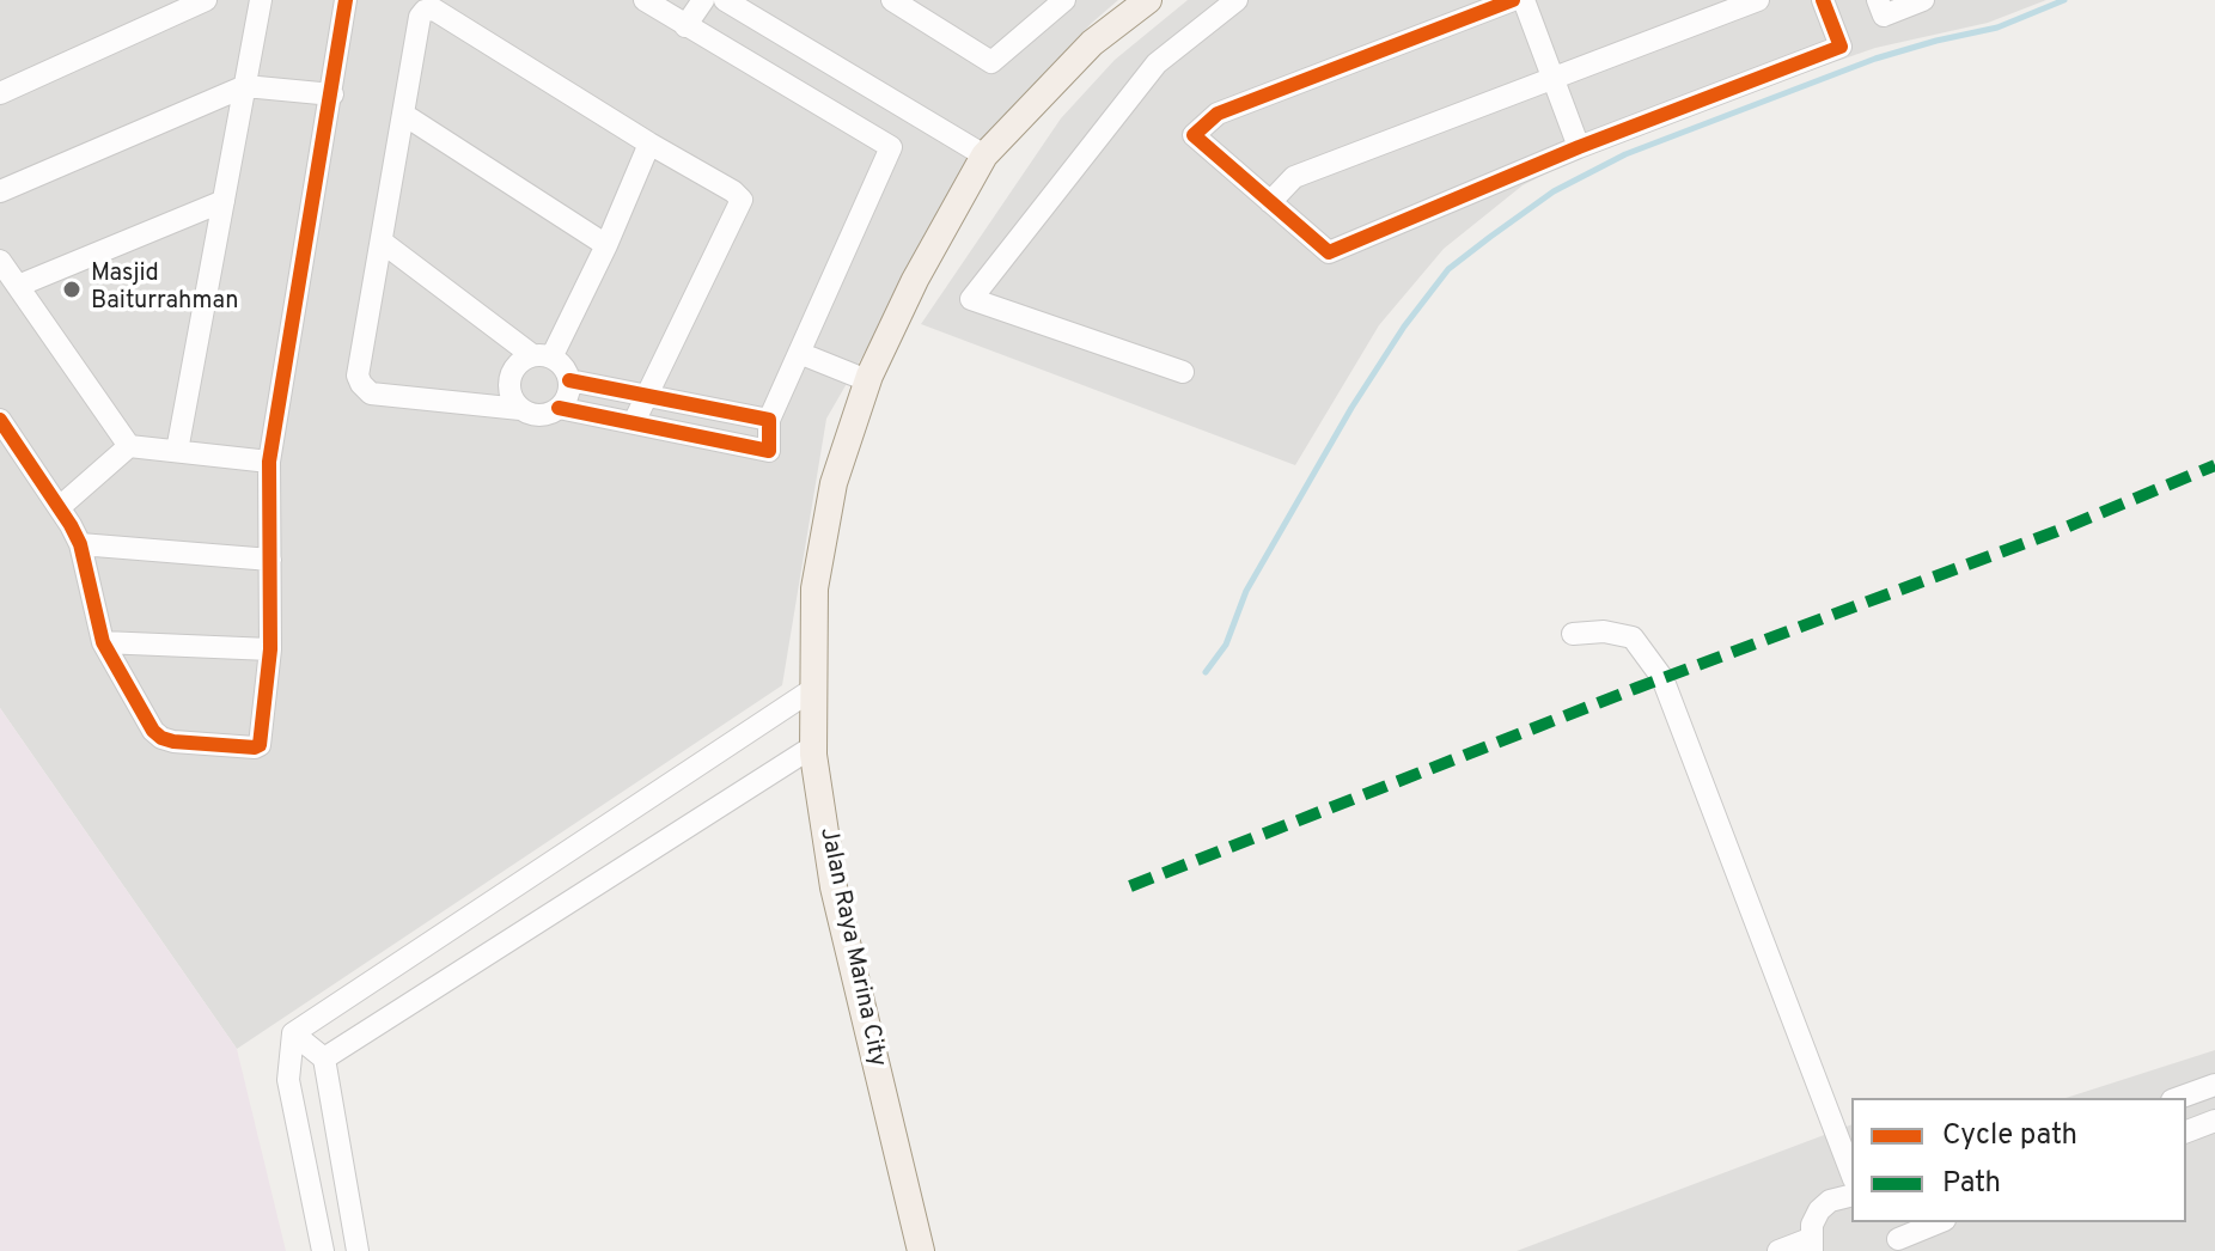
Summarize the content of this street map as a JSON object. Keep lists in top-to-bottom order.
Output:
{
  "streets": {
    "main road": ["Jalan Raya Marina City"]
  },
  "places": ["Masjid Baiturrahman"],
  "legend": ["Cycle path", "Path"]
}
